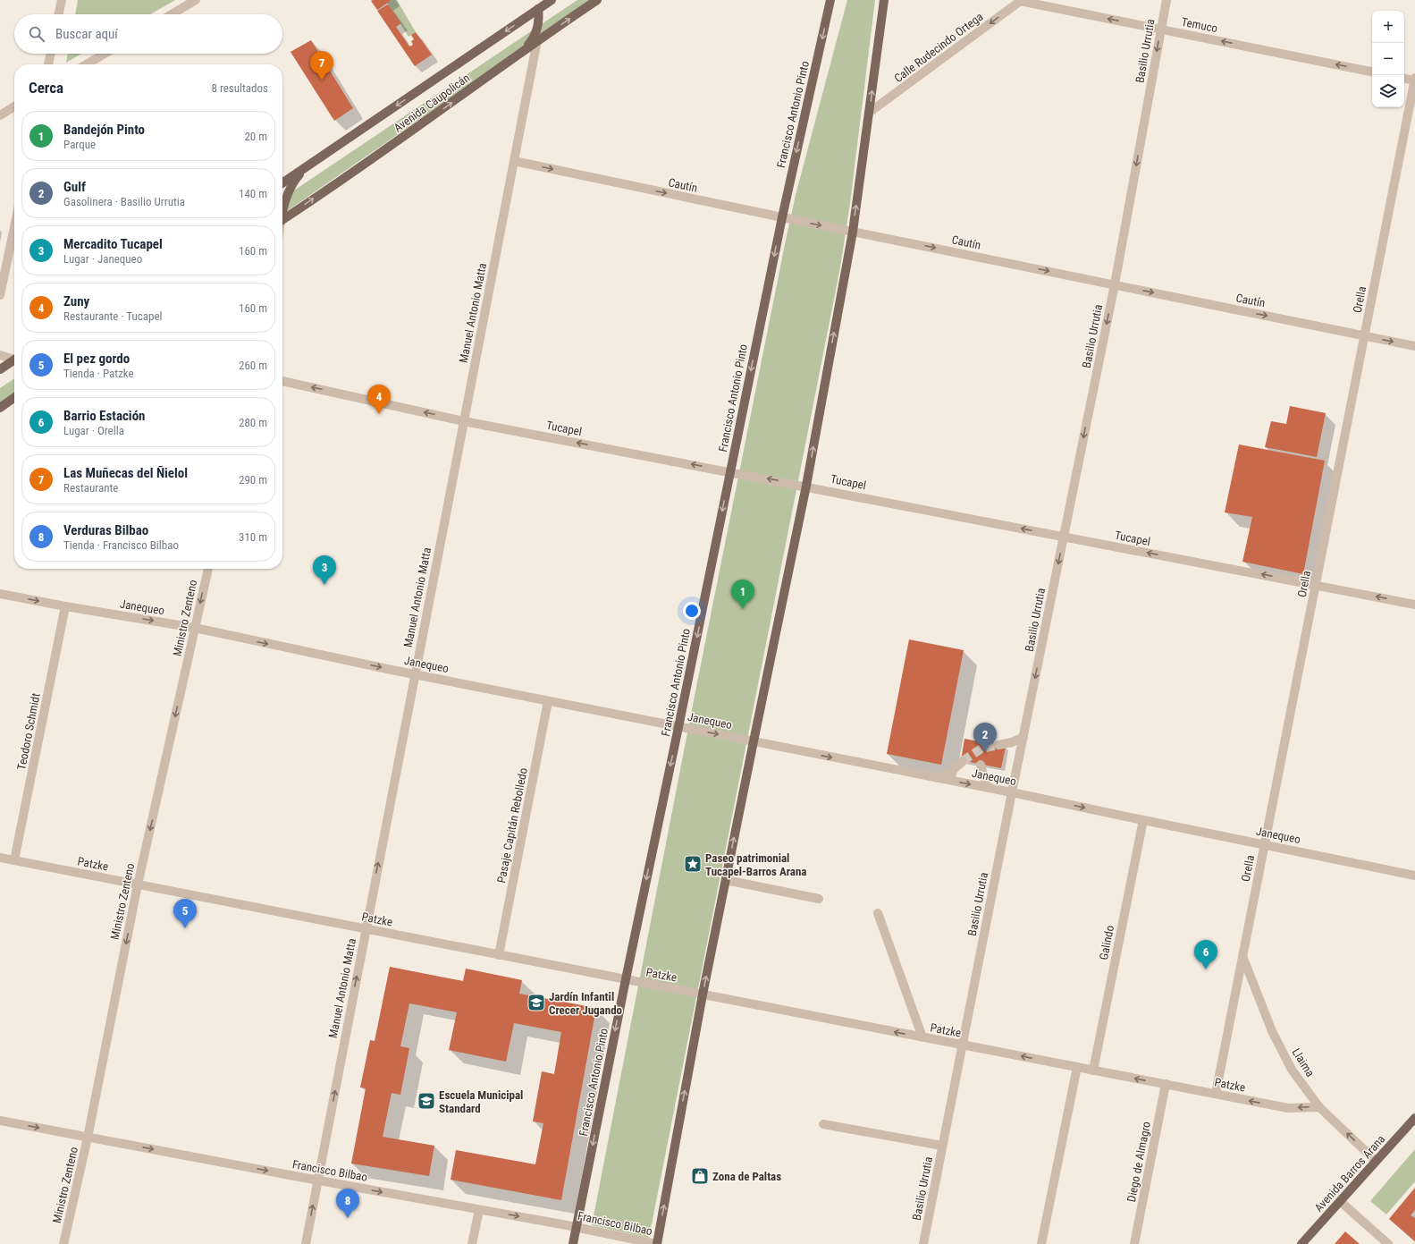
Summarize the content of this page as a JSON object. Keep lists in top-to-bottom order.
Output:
{
  "streets": {
    "main road": ["Avenida Caupolicán", "Francisco Antonio Pinto", "Avenida Barros Arana"],
    "street": [
      "Temuco",
      "Calle Rudecindo Ortega",
      "Basilio Urrutia",
      "Cautín",
      "Orella",
      "Manuel Antonio Matta",
      "Tucapel",
      "Janequeo",
      "Ministro Zenteno",
      "Teodoro Schmidt",
      "Pasaje Capitán Rebolledo",
      "Patzke",
      "Galindo",
      "Llaima",
      "Diego de Almagro",
      "Francisco Bilbao"
    ]
  },
  "crossings": [
    ["Temuco", "Calle Rudecindo Ortega"],
    ["Temuco", "Basilio Urrutia"],
    ["Basilio Urrutia", "Cautín"],
    ["Basilio Urrutia", "Tucapel"],
    ["Basilio Urrutia", "Janequeo"],
    ["Basilio Urrutia", "Patzke"],
    ["Avenida Caupolicán", "Manuel Antonio Matta"],
    ["Francisco Antonio Pinto", "Cautín"],
    ["Francisco Antonio Pinto", "Tucapel"],
    ["Francisco Antonio Pinto", "Janequeo"],
    ["Francisco Antonio Pinto", "Patzke"],
    ["Francisco Antonio Pinto", "Francisco Bilbao"],
    ["Cautín", "Orella"],
    ["Cautín", "Manuel Antonio Matta"],
    ["Orella", "Tucapel"],
    ["Orella", "Janequeo"],
    ["Orella", "Patzke"],
    ["Orella", "Llaima"],
    ["Manuel Antonio Matta", "Tucapel"],
    ["Manuel Antonio Matta", "Janequeo"],
    ["Manuel Antonio Matta", "Patzke"],
    ["Manuel Antonio Matta", "Francisco Bilbao"],
    ["Janequeo", "Ministro Zenteno"],
    ["Janequeo", "Teodoro Schmidt"],
    ["Janequeo", "Pasaje Capitán Rebolledo"],
    ["Janequeo", "Galindo"],
    ["Ministro Zenteno", "Patzke"],
    ["Ministro Zenteno", "Francisco Bilbao"],
    ["Teodoro Schmidt", "Patzke"],
    ["Pasaje Capitán Rebolledo", "Patzke"],
    ["Patzke", "Galindo"],
    ["Patzke", "Llaima"],
    ["Patzke", "Diego de Almagro"],
    ["Llaima", "Avenida Barros Arana"]
  ],
  "one_way": [
    "Temuco",
    "Calle Rudecindo Ortega",
    "Basilio Urrutia",
    "Cautín",
    "Manuel Antonio Matta",
    "Tucapel",
    "Janequeo",
    "Ministro Zenteno",
    "Patzke",
    "Francisco Bilbao"
  ],
  "places": {
    "place": ["Paseo patrimonial Tucapel-Barros Arana"],
    "school or university": ["Jardín Infantil Crecer Jugando", "Escuela Municipal Standard"],
    "shop": ["Zona de Paltas"]
  },
  "page": {
    "map_buttons": ["+", "−"],
    "search": "Buscar aquí",
    "pins": [
      "7",
      "4",
      "3",
      "1",
      "2",
      "5",
      "6",
      "8"
    ],
    "heading": ["Cerca", "8 resultados"],
    "list": [
      {
        "mark": "1",
        "name": "Bandejón Pinto",
        "note": "Parque",
        "value": "20 m"
      },
      {
        "mark": "2",
        "name": "Gulf",
        "note": "Gasolinera · Basilio Urrutia",
        "value": "140 m"
      },
      {
        "mark": "3",
        "name": "Mercadito Tucapel",
        "note": "Lugar · Janequeo",
        "value": "160 m"
      },
      {
        "mark": "4",
        "name": "Zuny",
        "note": "Restaurante · Tucapel",
        "value": "160 m"
      },
      {
        "mark": "5",
        "name": "El pez gordo",
        "note": "Tienda · Patzke",
        "value": "260 m"
      },
      {
        "mark": "6",
        "name": "Barrio Estación",
        "note": "Lugar · Orella",
        "value": "280 m"
      },
      {
        "mark": "7",
        "name": "Las Muñecas del Ñielol",
        "note": "Restaurante",
        "value": "290 m"
      },
      {
        "mark": "8",
        "name": "Verduras Bilbao",
        "note": "Tienda · Francisco Bilbao",
        "value": "310 m"
      }
    ]
  }
}
